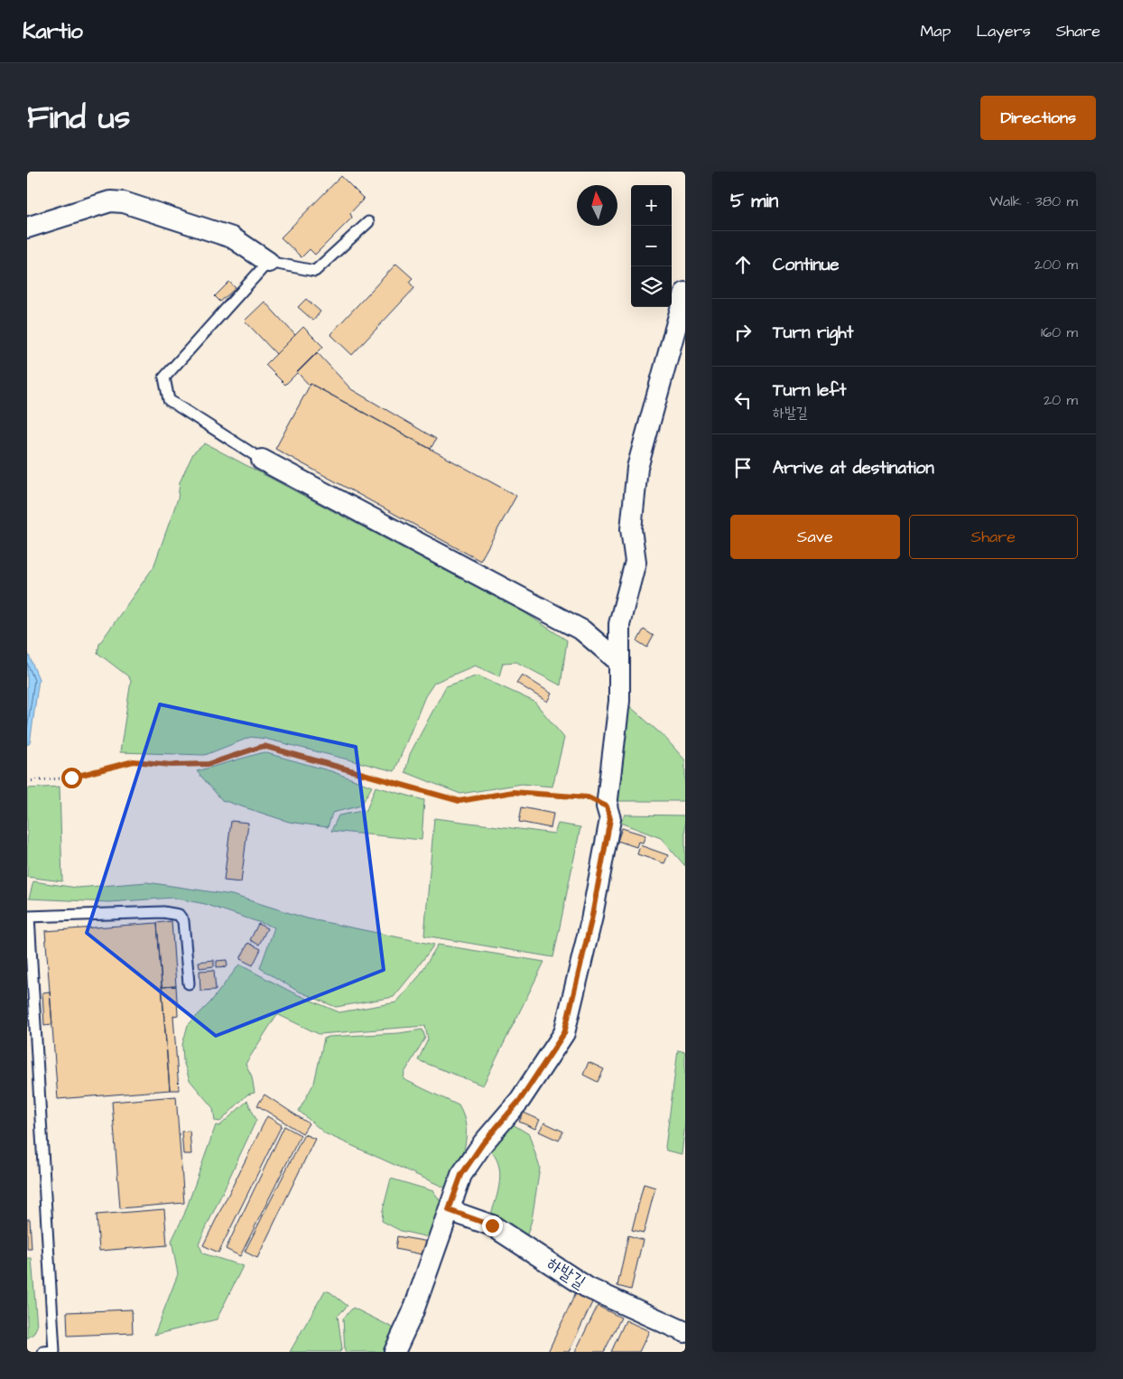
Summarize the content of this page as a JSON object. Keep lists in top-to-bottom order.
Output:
{
  "streets": {
    "street": ["하발길"]
  },
  "north": "top",
  "page": {
    "header": "Kartio",
    "nav": ["Map", "Layers", "Share"],
    "title": "Find us",
    "buttons": [
      "Directions",
      ["Save", "Share"]
    ],
    "heading": ["5 min", "Walk · 380 m"],
    "map_buttons": ["+", "−"],
    "list": [
      ["Continue", "200 m"],
      ["Turn right", "160 m"],
      ["Turn left", "하발길", "20 m"],
      "Arrive at destination"
    ]
  }
}
